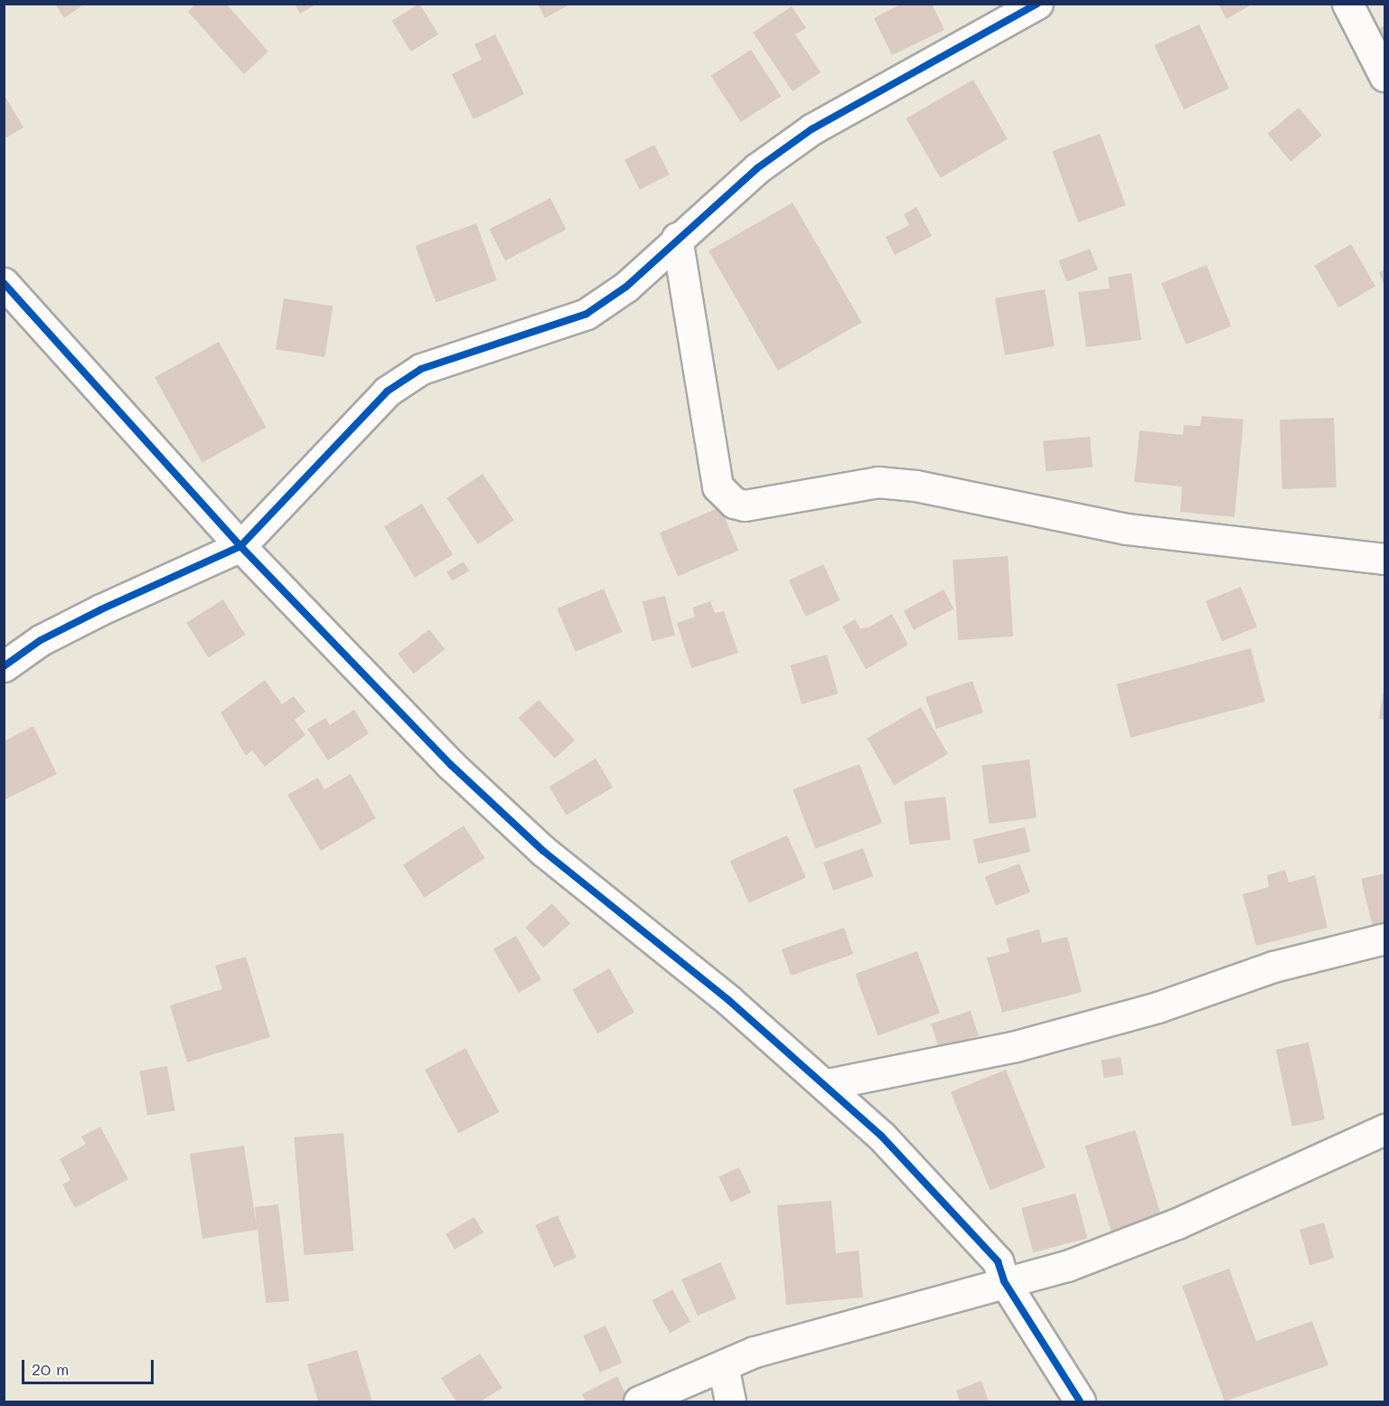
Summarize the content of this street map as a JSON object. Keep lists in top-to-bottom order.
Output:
{
  "scale_bar": "20 m"
}
